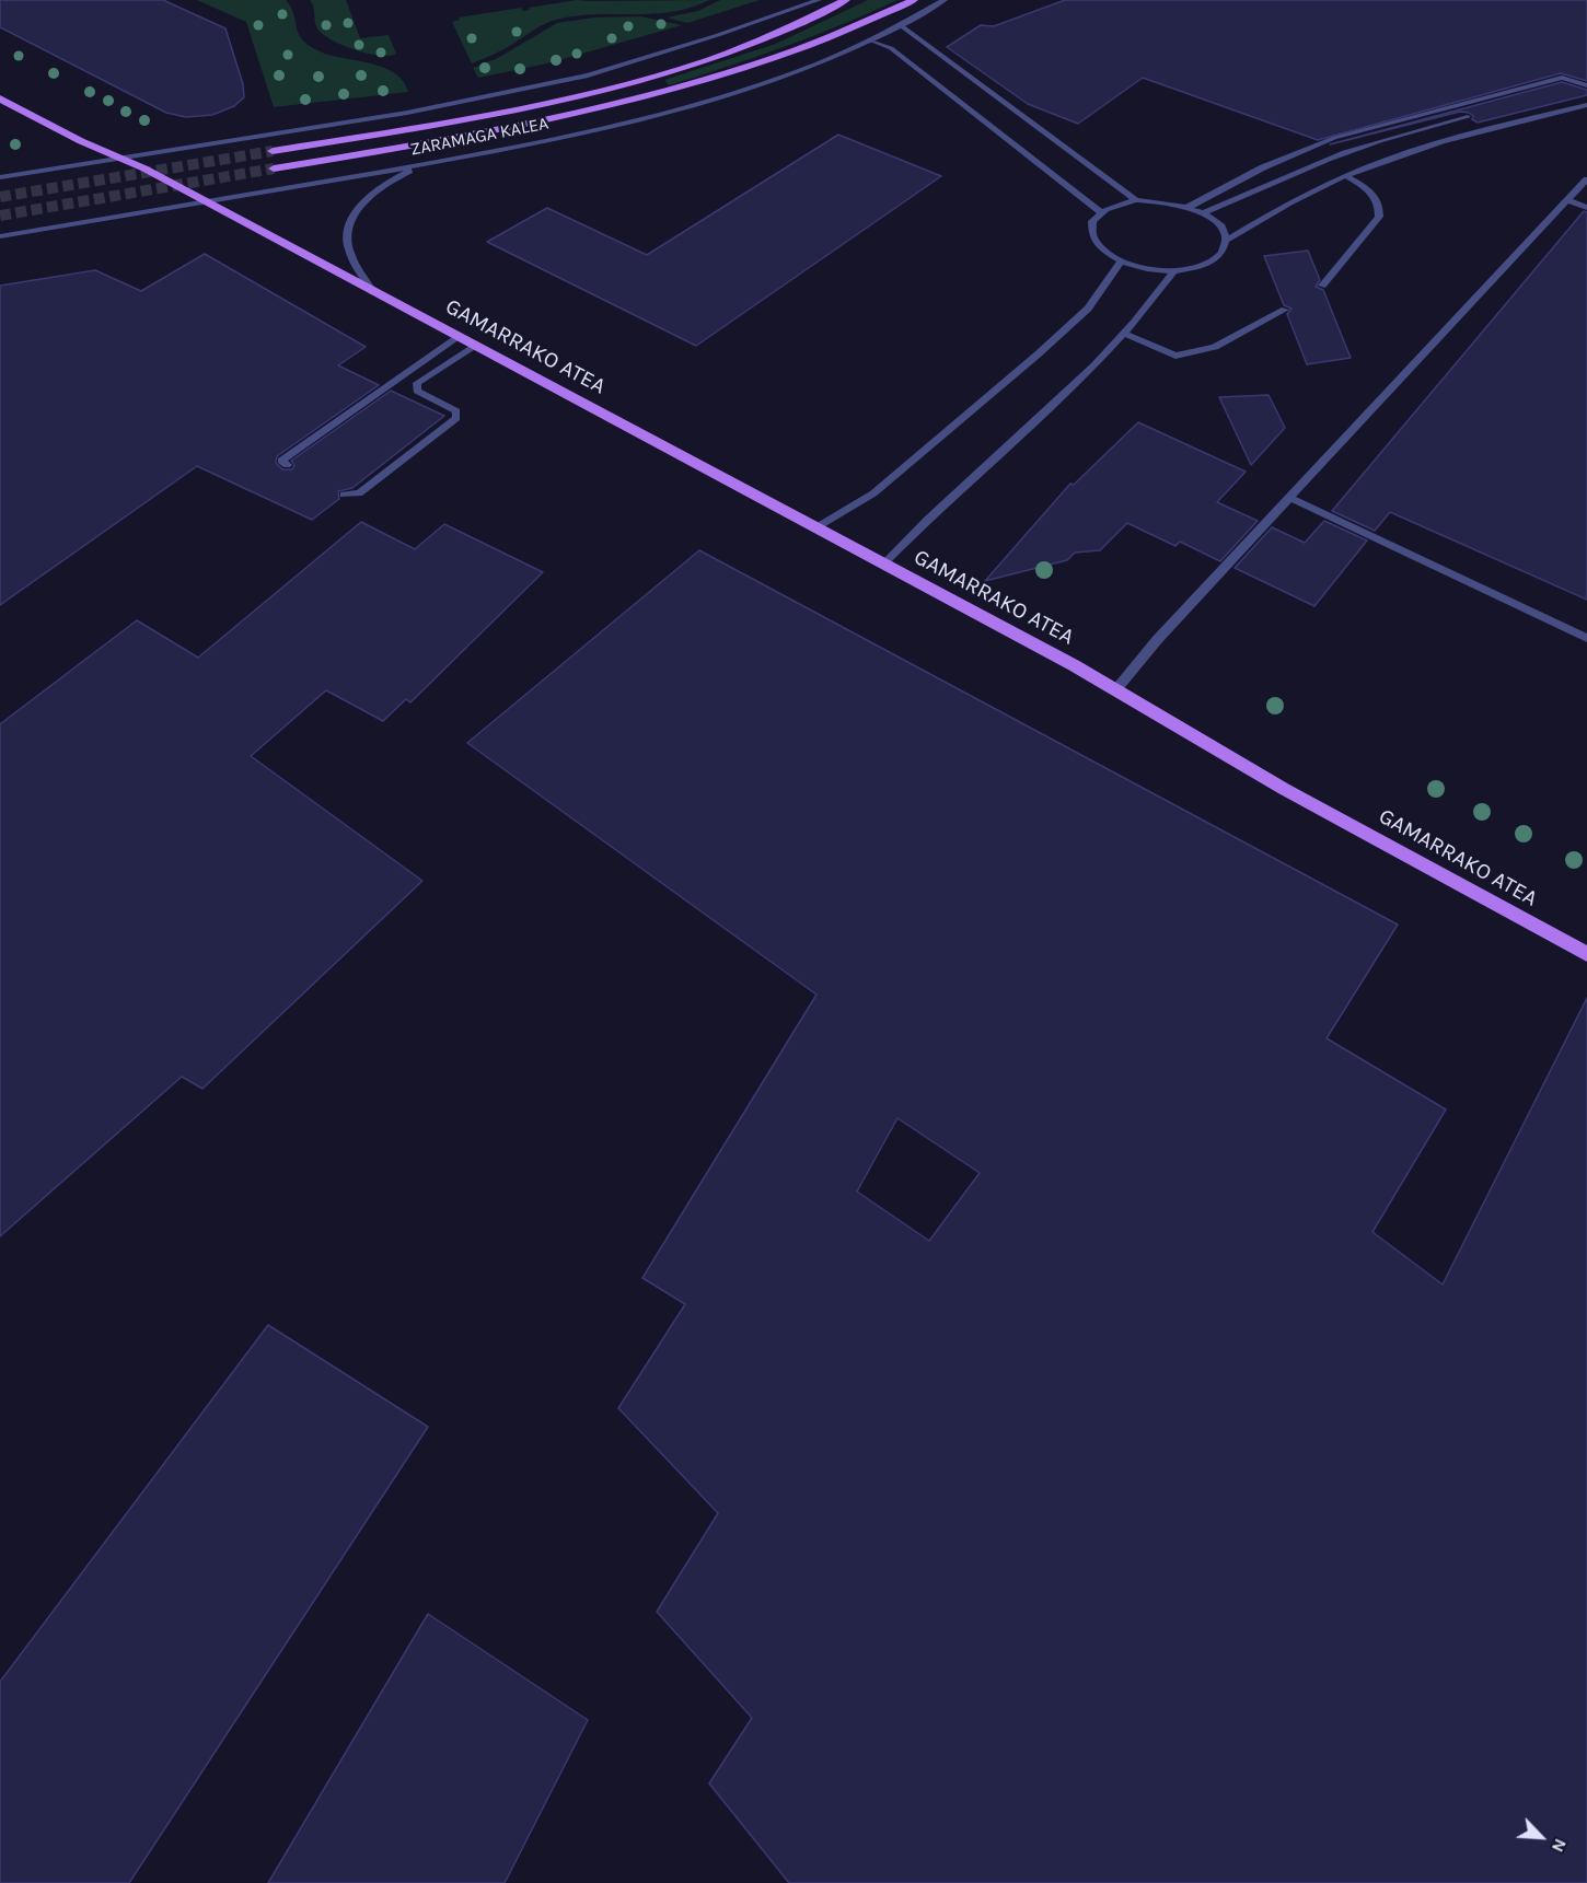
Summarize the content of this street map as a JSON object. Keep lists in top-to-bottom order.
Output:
{
  "streets": {
    "main road": ["ZARAMAGA KALEA", "GAMARRAKO ATEA"]
  },
  "crossings": [
    ["ZARAMAGA KALEA", "GAMARRAKO ATEA"]
  ],
  "north": "bottom right"
}
